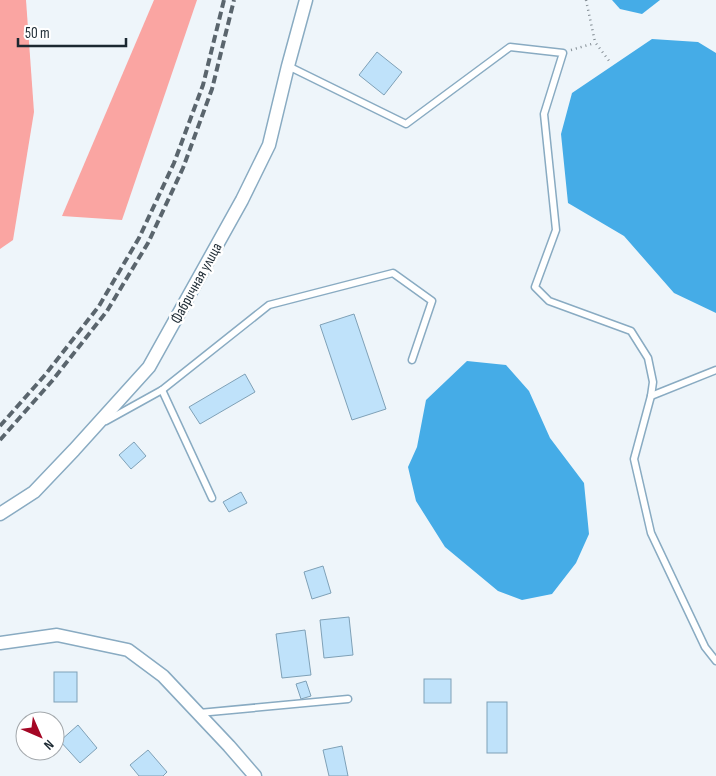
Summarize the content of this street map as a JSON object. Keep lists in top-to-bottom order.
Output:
{
  "streets": {
    "street": ["Фабричная улица"]
  },
  "scale_bar": "50 m",
  "north": "bottom right"
}
